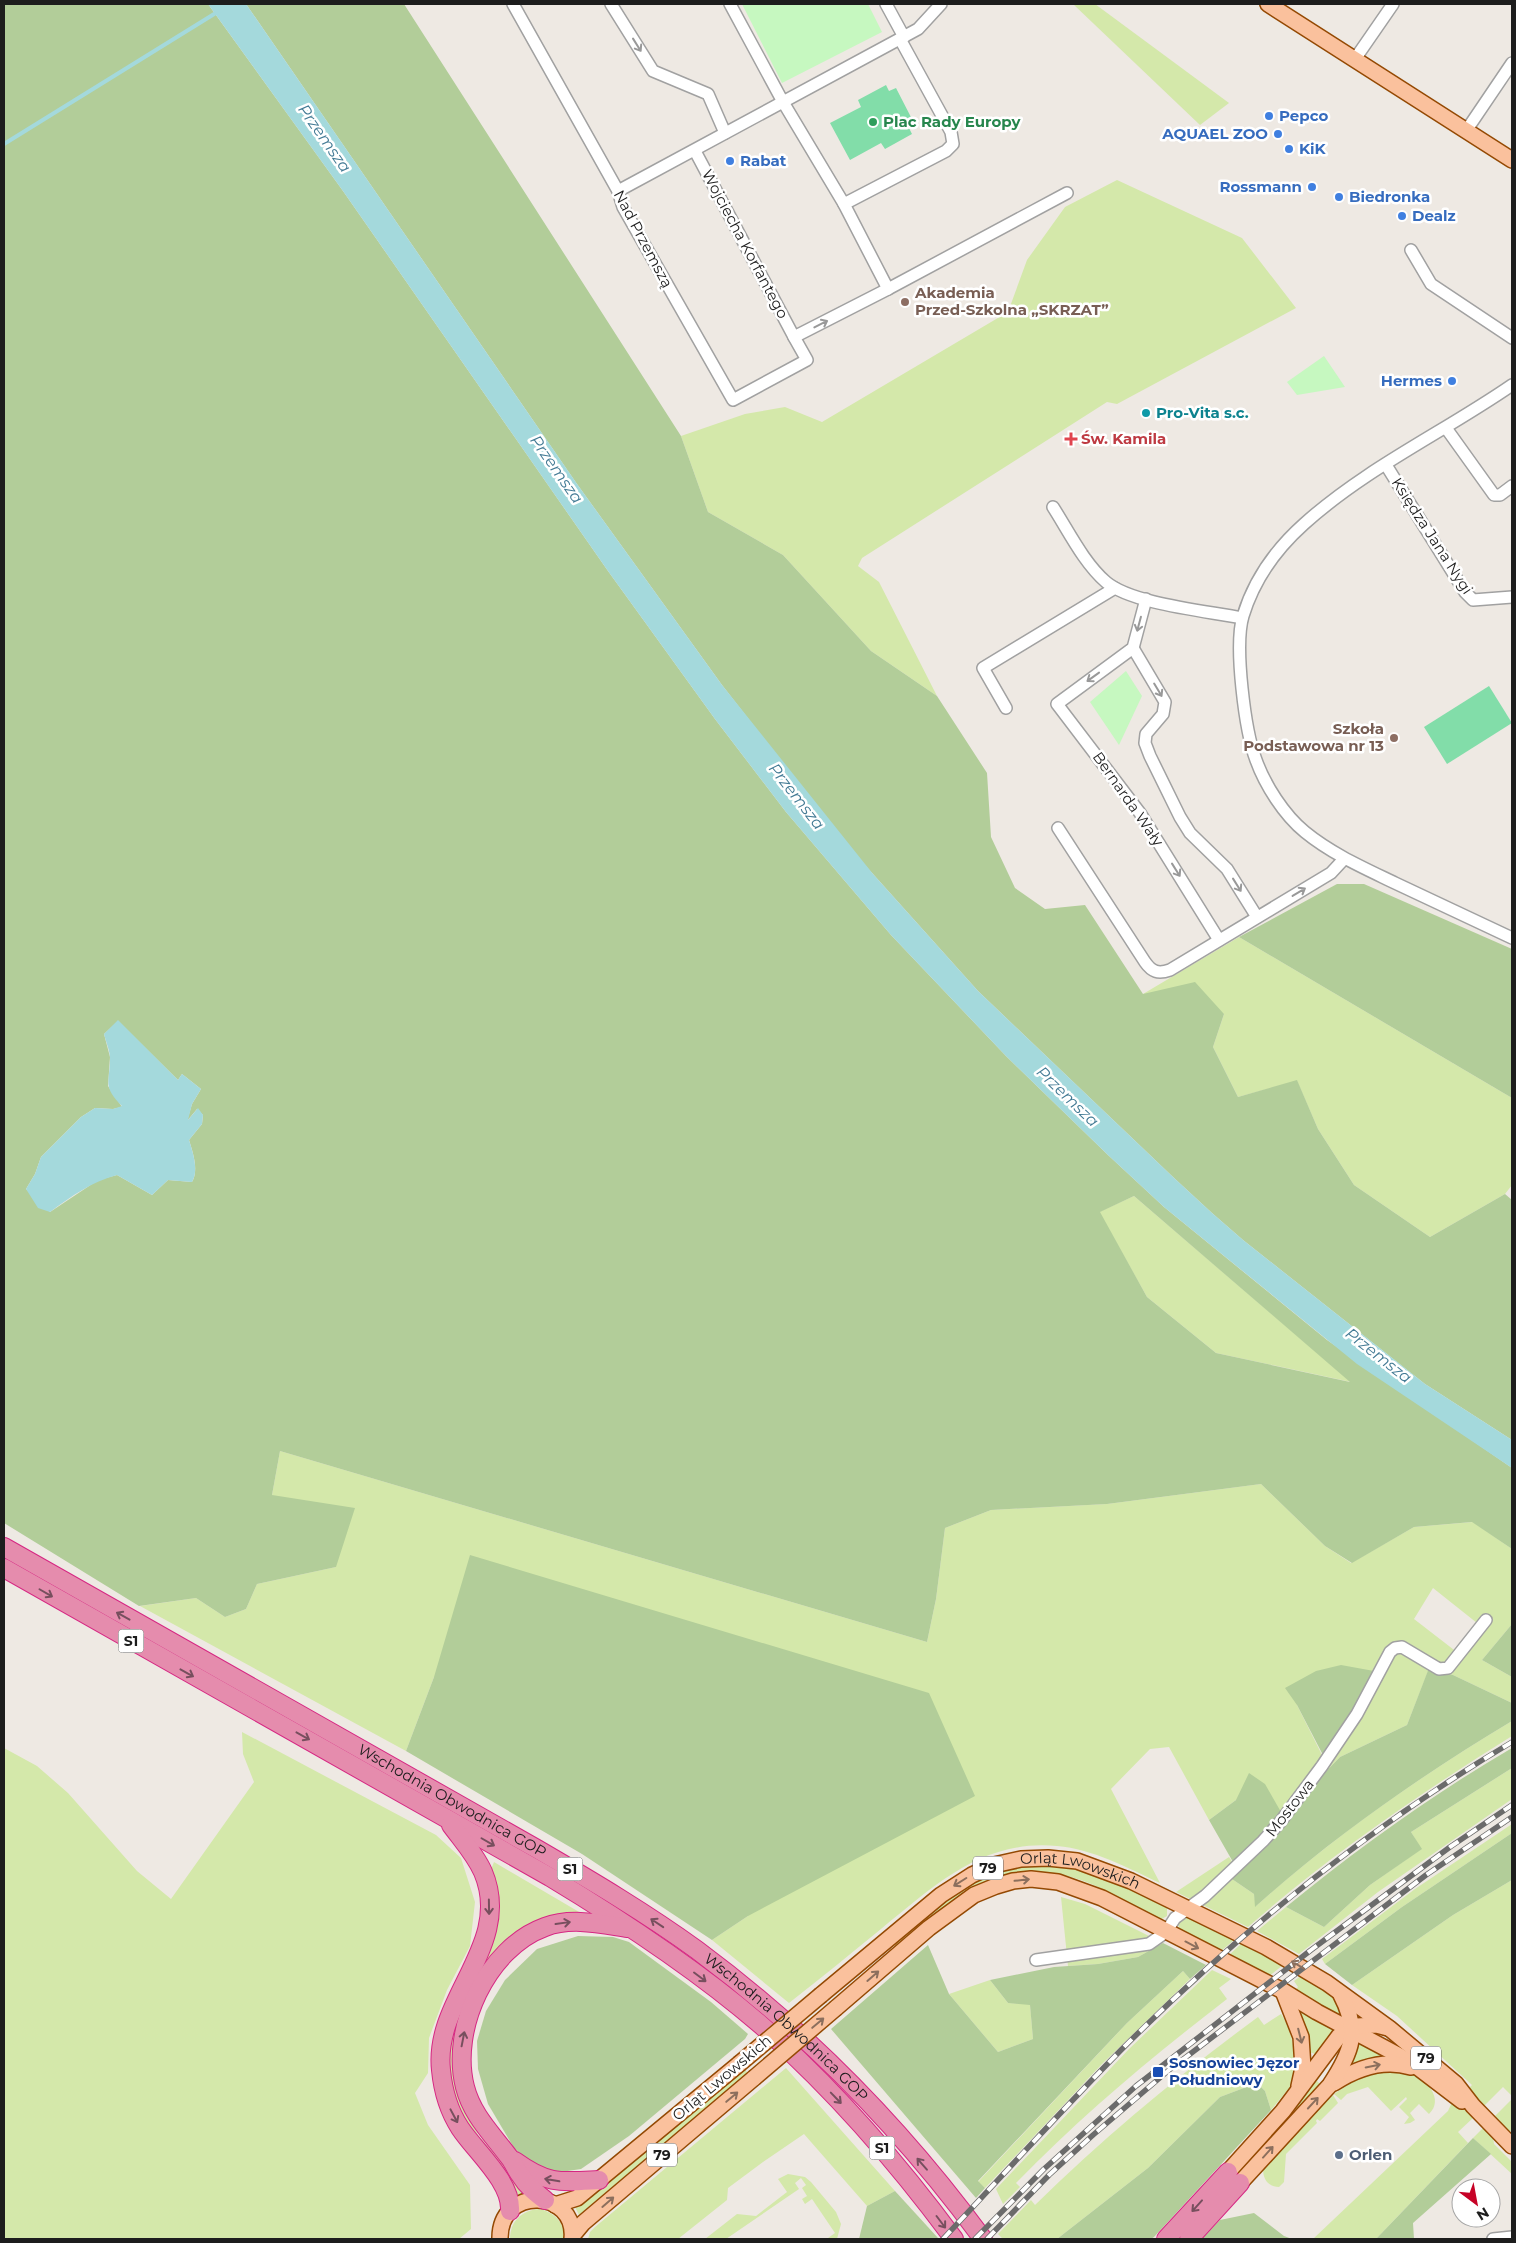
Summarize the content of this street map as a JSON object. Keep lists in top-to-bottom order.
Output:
{
  "streets": {
    "highway": ["S1", "Wschodnia Obwodnica GOP"],
    "main road": ["79", "Orląt Lwowskich"],
    "street": [
      "Nad Przemszą",
      "Wojciecha Korfantego",
      "Księdza Jana Nygi",
      "Bernarda Wały",
      "Mostowa"
    ]
  },
  "crossings": [
    ["Nad Przemszą", "Wojciecha Korfantego"],
    ["Mostowa", "Orląt Lwowskich"],
    ["79", "Orląt Lwowskich"]
  ],
  "water": ["Przemsza"],
  "places": {
    "other": [
      "Pepco",
      "Plac Rady Europy",
      "AQUAEL ZOO",
      "KiK",
      "Rabat",
      "Rossmann",
      "Biedronka",
      "Dealz",
      "Akademia Przed-Szkolna „SKRZAT”",
      "Hermes",
      "Pro-Vita s.c.",
      "Szkoła Podstawowa nr 13",
      "Orlen"
    ],
    "health": ["Św. Kamila"],
    "transit": ["Sosnowiec Jęzor Południowy"]
  },
  "north": "bottom right"
}
